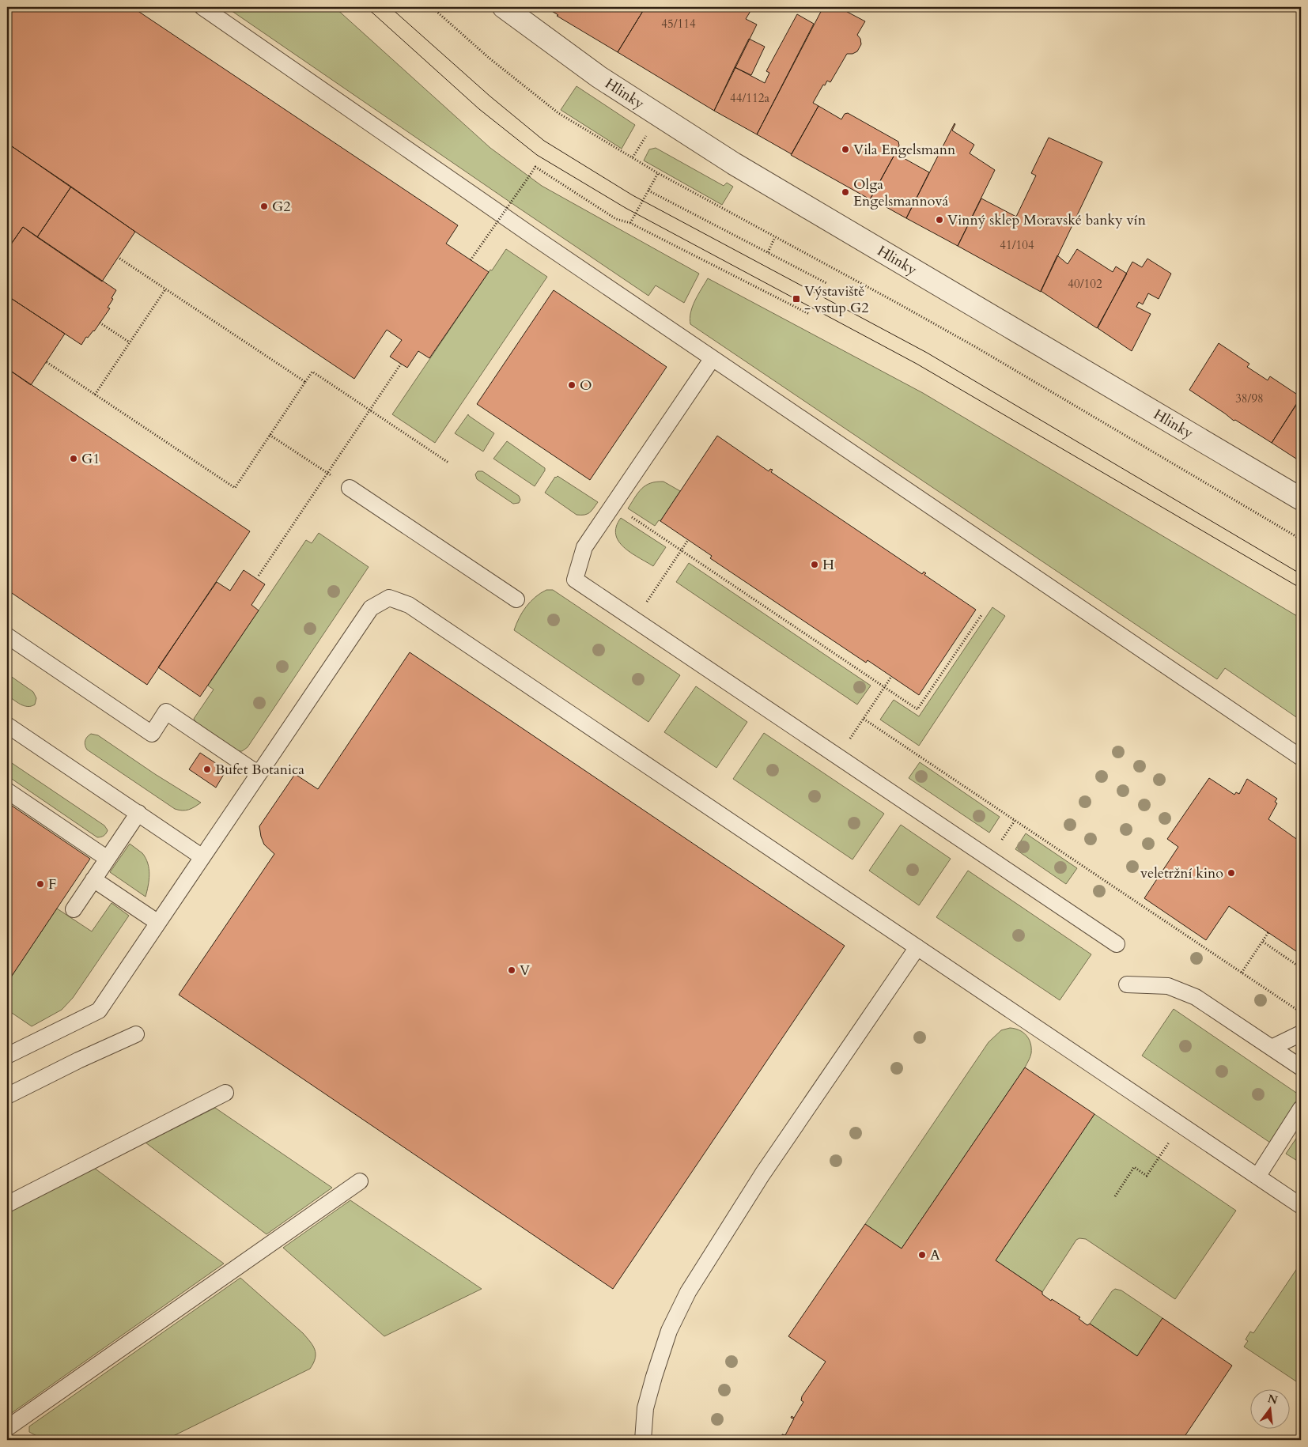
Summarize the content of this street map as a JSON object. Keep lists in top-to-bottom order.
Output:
{
  "streets": {
    "street": ["Hlinky"]
  },
  "places": {
    "other": [
      "Vila Engelsmann",
      "Olga Engelsmannová",
      "G2",
      "Vinný sklep Moravské banky vín",
      "O",
      "G1",
      "H",
      "Bufet Botanica",
      "veletržní kino",
      "F",
      "V",
      "A"
    ],
    "transit": ["Výstaviště - vstup G2"]
  },
  "house_numbers": [
    "45/114",
    "44/112a",
    "41/104",
    "40/102",
    "38/98"
  ],
  "north": "top"
}
